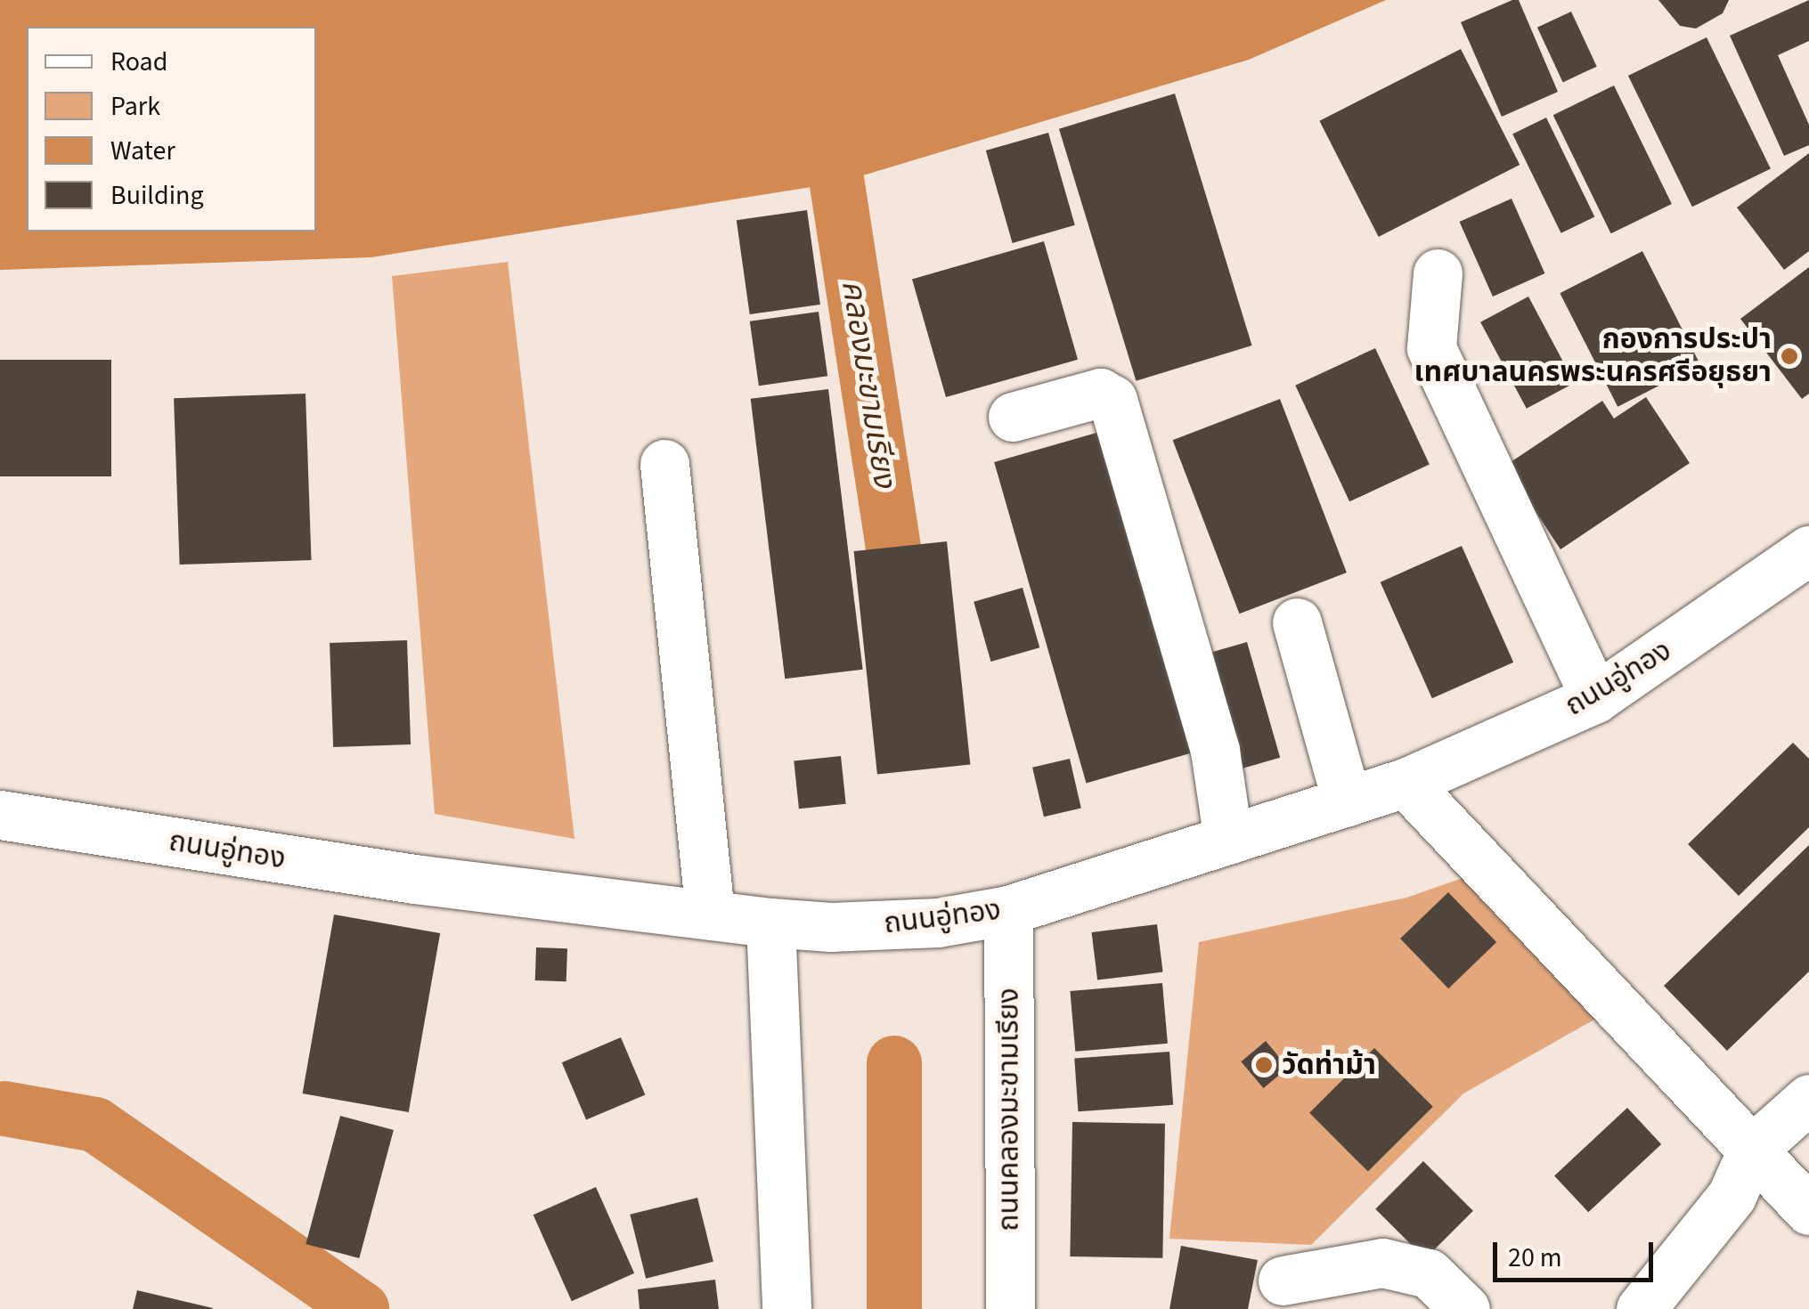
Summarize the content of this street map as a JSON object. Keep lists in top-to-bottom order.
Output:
{
  "streets": {
    "main road": ["ถนนอู่ทอง", "ถนนคลองมะขามเรียง"]
  },
  "crossings": [
    ["ถนนอู่ทอง", "ถนนคลองมะขามเรียง"]
  ],
  "water": ["คลองมะขามเรียง"],
  "places": ["กองการประปา เทศบาลนครพระนครศรีอยุธยา", "วัดท่าม้า"],
  "legend": [
    "Road",
    "Park",
    "Water",
    "Building"
  ],
  "scale_bar": "20 m"
}
